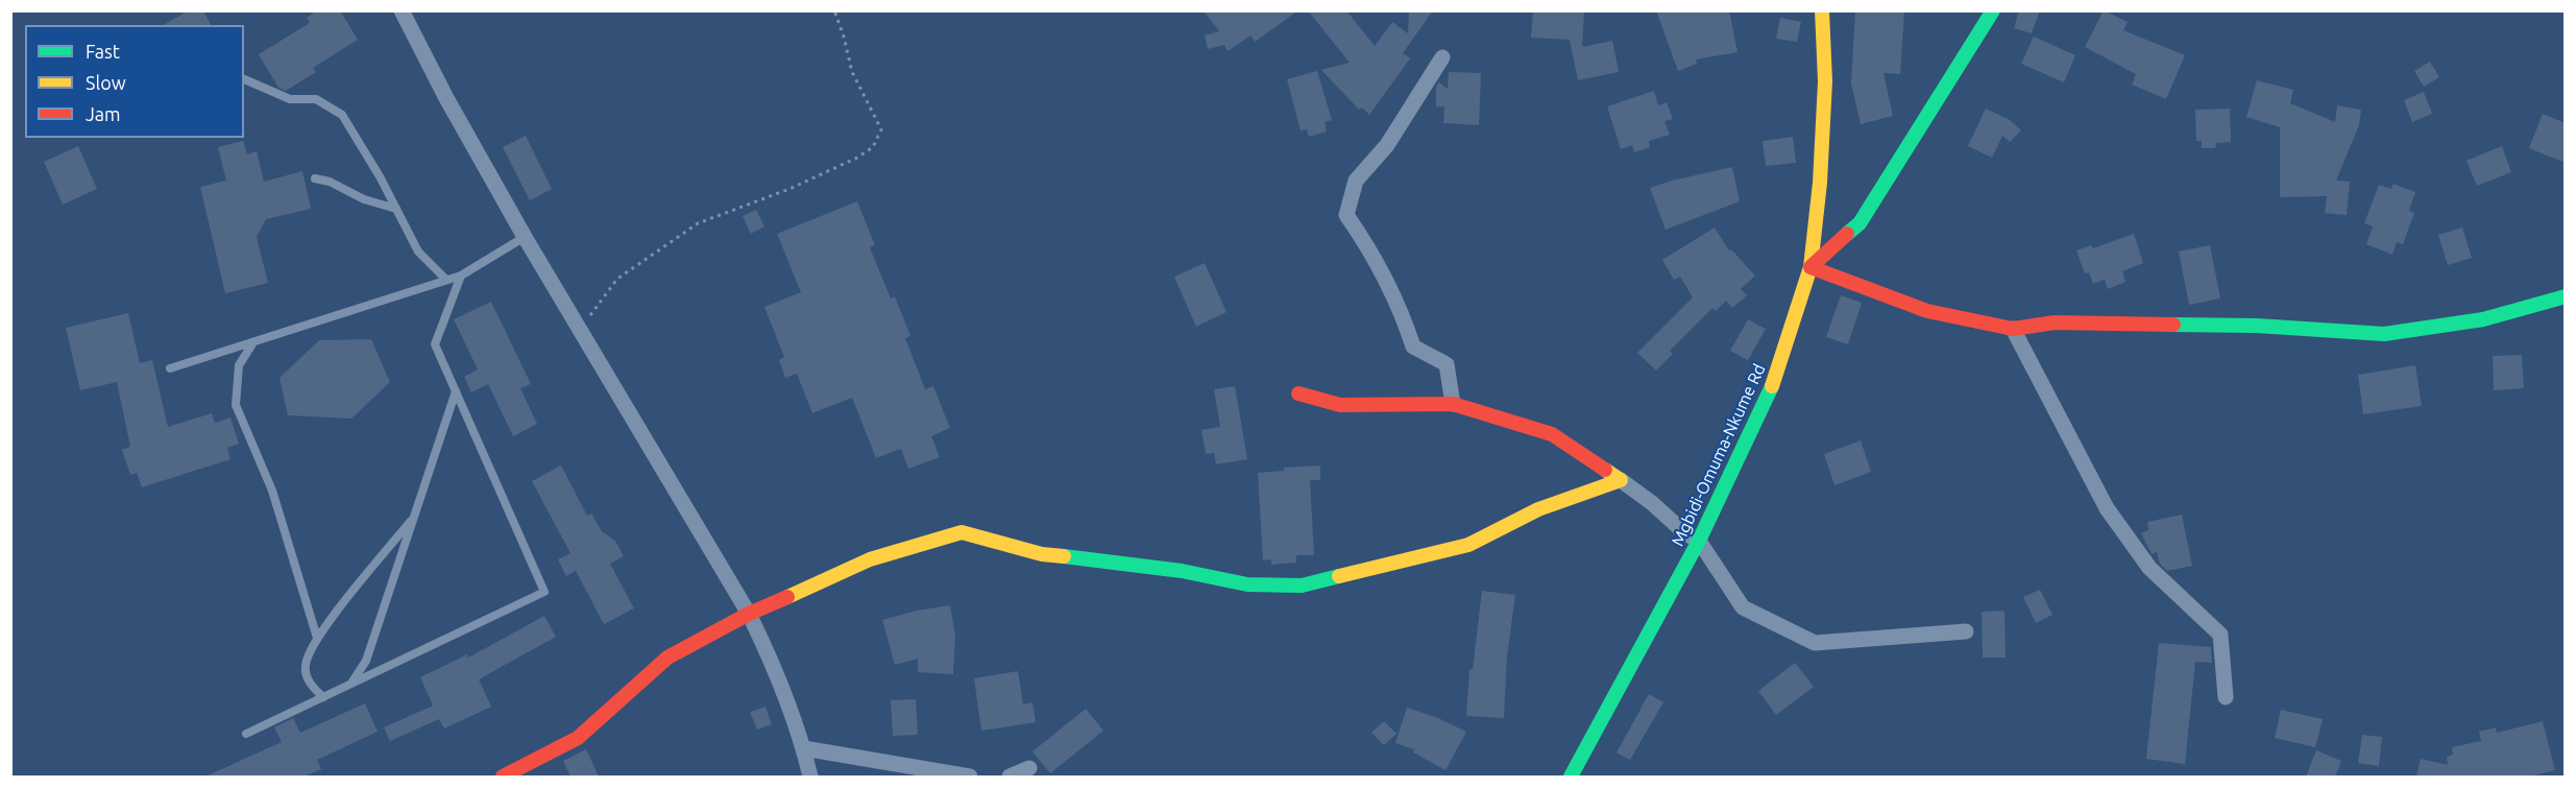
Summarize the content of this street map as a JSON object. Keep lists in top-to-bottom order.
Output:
{
  "streets": {
    "street": ["Mgbidi-Omuma-Nkume Rd"]
  },
  "legend": ["Fast", "Slow", "Jam"]
}
